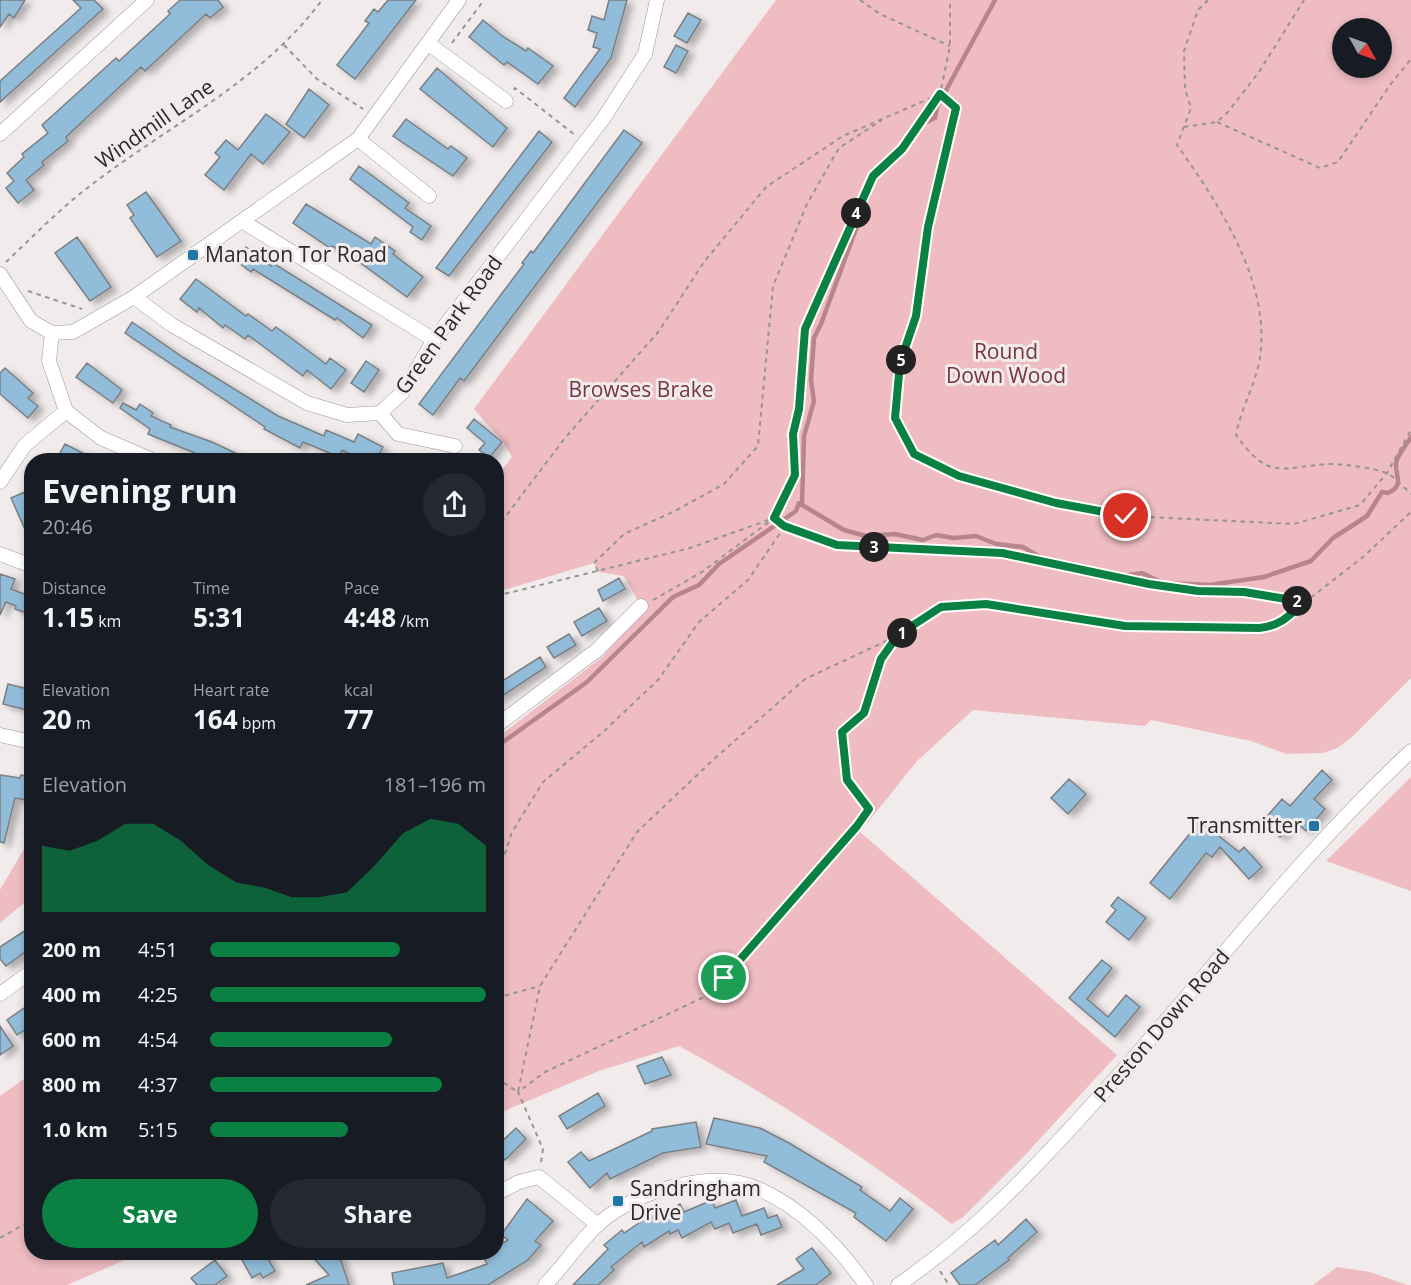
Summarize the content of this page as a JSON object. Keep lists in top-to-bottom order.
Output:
{
  "streets": {
    "street": ["Green Park Road", "Preston Down Road"],
    "path": ["Windmill Lane"]
  },
  "parks": ["Round Down Wood", "Browses Brake"],
  "places": {
    "transit": ["Manaton Tor Road", "Transmitter", "Sandringham Drive"]
  },
  "north": "bottom right",
  "page": {
    "pins": [
      "4",
      "5",
      "3",
      "2",
      "1"
    ],
    "heading": ["Evening run", "20:46"],
    "stats": [
      ["Distance", "1.15 km"],
      ["Time", "5:31"],
      ["Pace", "4:48 /km"],
      ["Elevation", "20 m"],
      ["Heart rate", "164 bpm"],
      ["kcal", "77"]
    ],
    "chart": ["Elevation", "181–196 m"],
    "list": [
      {
        "name": "200 m",
        "note": "4:51"
      },
      {
        "name": "400 m",
        "note": "4:25"
      },
      {
        "name": "600 m",
        "note": "4:54"
      },
      {
        "name": "800 m",
        "note": "4:37"
      },
      {
        "name": "1.0 km",
        "note": "5:15"
      }
    ],
    "buttons": ["Save", "Share"]
  }
}
